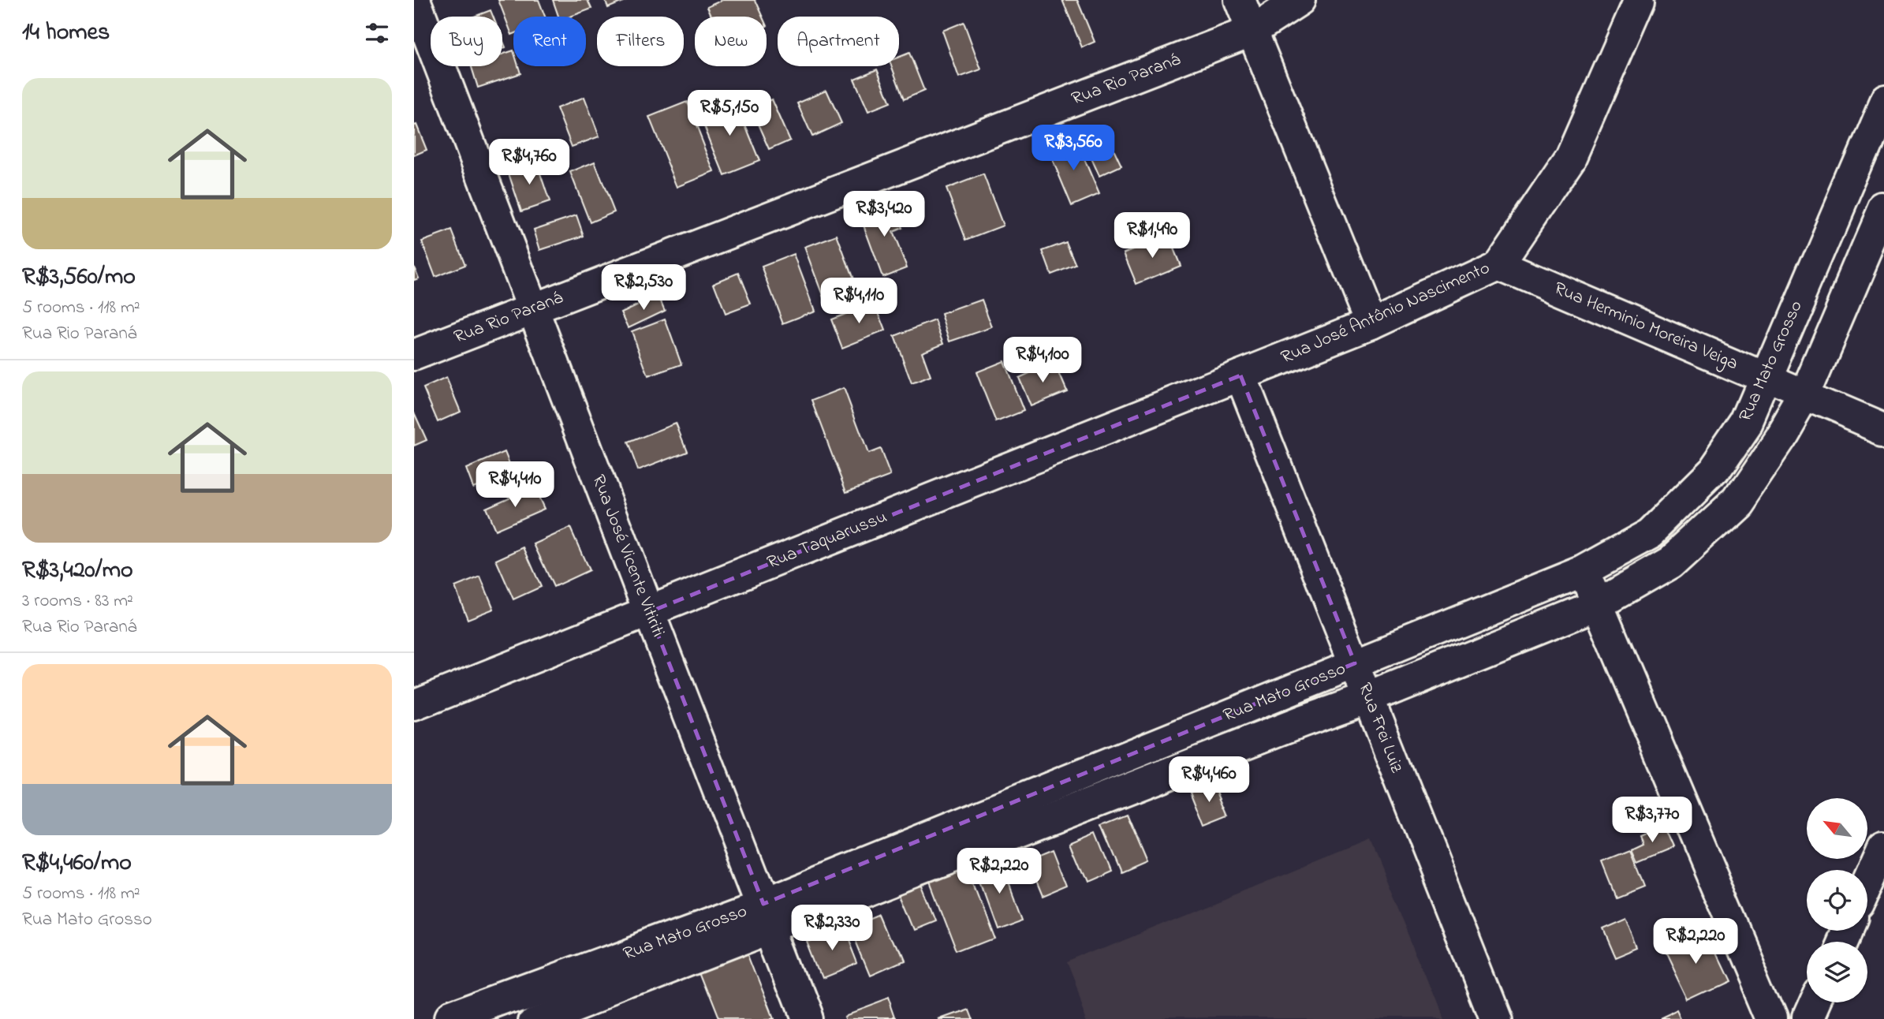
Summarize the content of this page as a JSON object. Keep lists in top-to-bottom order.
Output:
{
  "streets": {
    "street": [
      "Rua Rio Paraná",
      "Rua José Antônio Nascimento",
      "Rua Herminio Moreira Veiga",
      "Rua Mato Grosso",
      "Rua Taquarussu",
      "Rua José Vicente Vitiriti",
      "Rua Frei Luiz"
    ]
  },
  "crossings": [
    ["Rua Rio Paraná", "Rua José Vicente Vitiriti"],
    ["Rua José Antônio Nascimento", "Rua Herminio Moreira Veiga"],
    ["Rua José Antônio Nascimento", "Rua Taquarussu"],
    ["Rua José Antônio Nascimento", "Rua Frei Luiz"],
    ["Rua Herminio Moreira Veiga", "Rua Mato Grosso"],
    ["Rua Mato Grosso", "Rua José Vicente Vitiriti"],
    ["Rua Mato Grosso", "Rua Frei Luiz"],
    ["Rua Taquarussu", "Rua José Vicente Vitiriti"],
    ["Rua Taquarussu", "Rua Frei Luiz"]
  ],
  "north": "top left",
  "page": {
    "heading": "14 homes",
    "chip": [
      "Buy",
      "Rent",
      "Filters",
      "New",
      "Apartment"
    ],
    "list": [
      {
        "name": "R$3,560/mo",
        "note": "5 rooms · 118 m² · Rua Rio Paraná"
      },
      {
        "name": "R$3,420/mo",
        "note": "3 rooms · 83 m² · Rua Rio Paraná"
      },
      {
        "name": "R$4,460/mo",
        "note": "5 rooms · 118 m² · Rua Mato Grosso"
      }
    ],
    "price": [
      "R$5,150",
      "R$3,560",
      "R$4,760",
      "R$3,420",
      "R$1,490",
      "R$2,530",
      "R$4,110",
      "R$4,100",
      "R$4,410",
      "R$4,460",
      "R$3,770",
      "R$2,220",
      "R$2,330",
      "R$2,220"
    ]
  }
}
